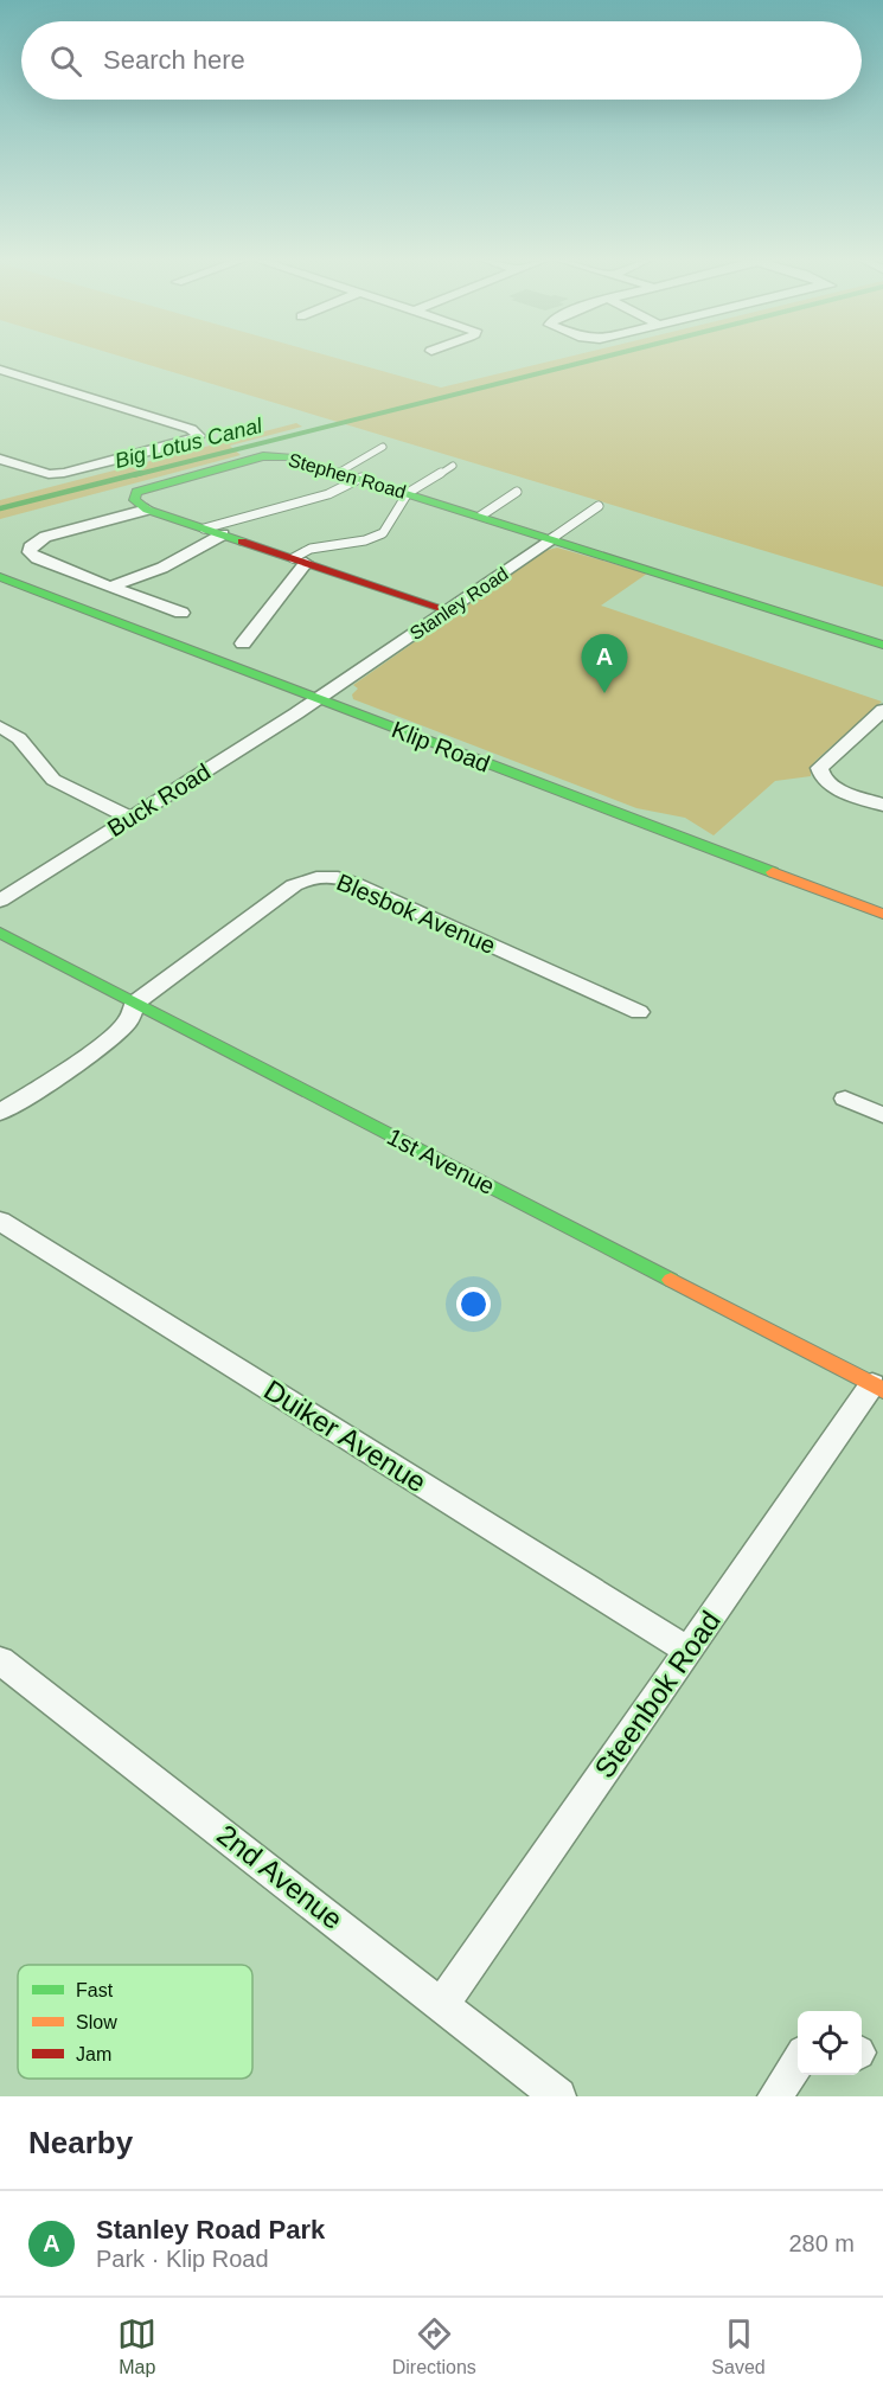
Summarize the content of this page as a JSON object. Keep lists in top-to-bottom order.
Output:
{
  "streets": {
    "street": [
      "Stephen Road",
      "Stanley Road",
      "Klip Road",
      "Buck Road",
      "Blesbok Avenue",
      "1st Avenue",
      "Duiker Avenue",
      "Steenbok Road",
      "2nd Avenue"
    ]
  },
  "crossings": [
    ["Stephen Road", "Stanley Road"],
    ["Stanley Road", "Klip Road"],
    ["Stanley Road", "Buck Road"],
    ["Klip Road", "Buck Road"],
    ["Blesbok Avenue", "1st Avenue"],
    ["1st Avenue", "Steenbok Road"],
    ["Duiker Avenue", "Steenbok Road"],
    ["Steenbok Road", "2nd Avenue"]
  ],
  "water": ["Big Lotus Canal"],
  "legend": ["Fast", "Slow", "Jam"],
  "page": {
    "search": "Search here",
    "pins": "A",
    "heading": "Nearby",
    "list": [
      {
        "mark": "A",
        "name": "Stanley Road Park",
        "note": "Park · Klip Road",
        "value": "280 m"
      }
    ],
    "nav": ["Map", "Directions", "Saved"]
  }
}
